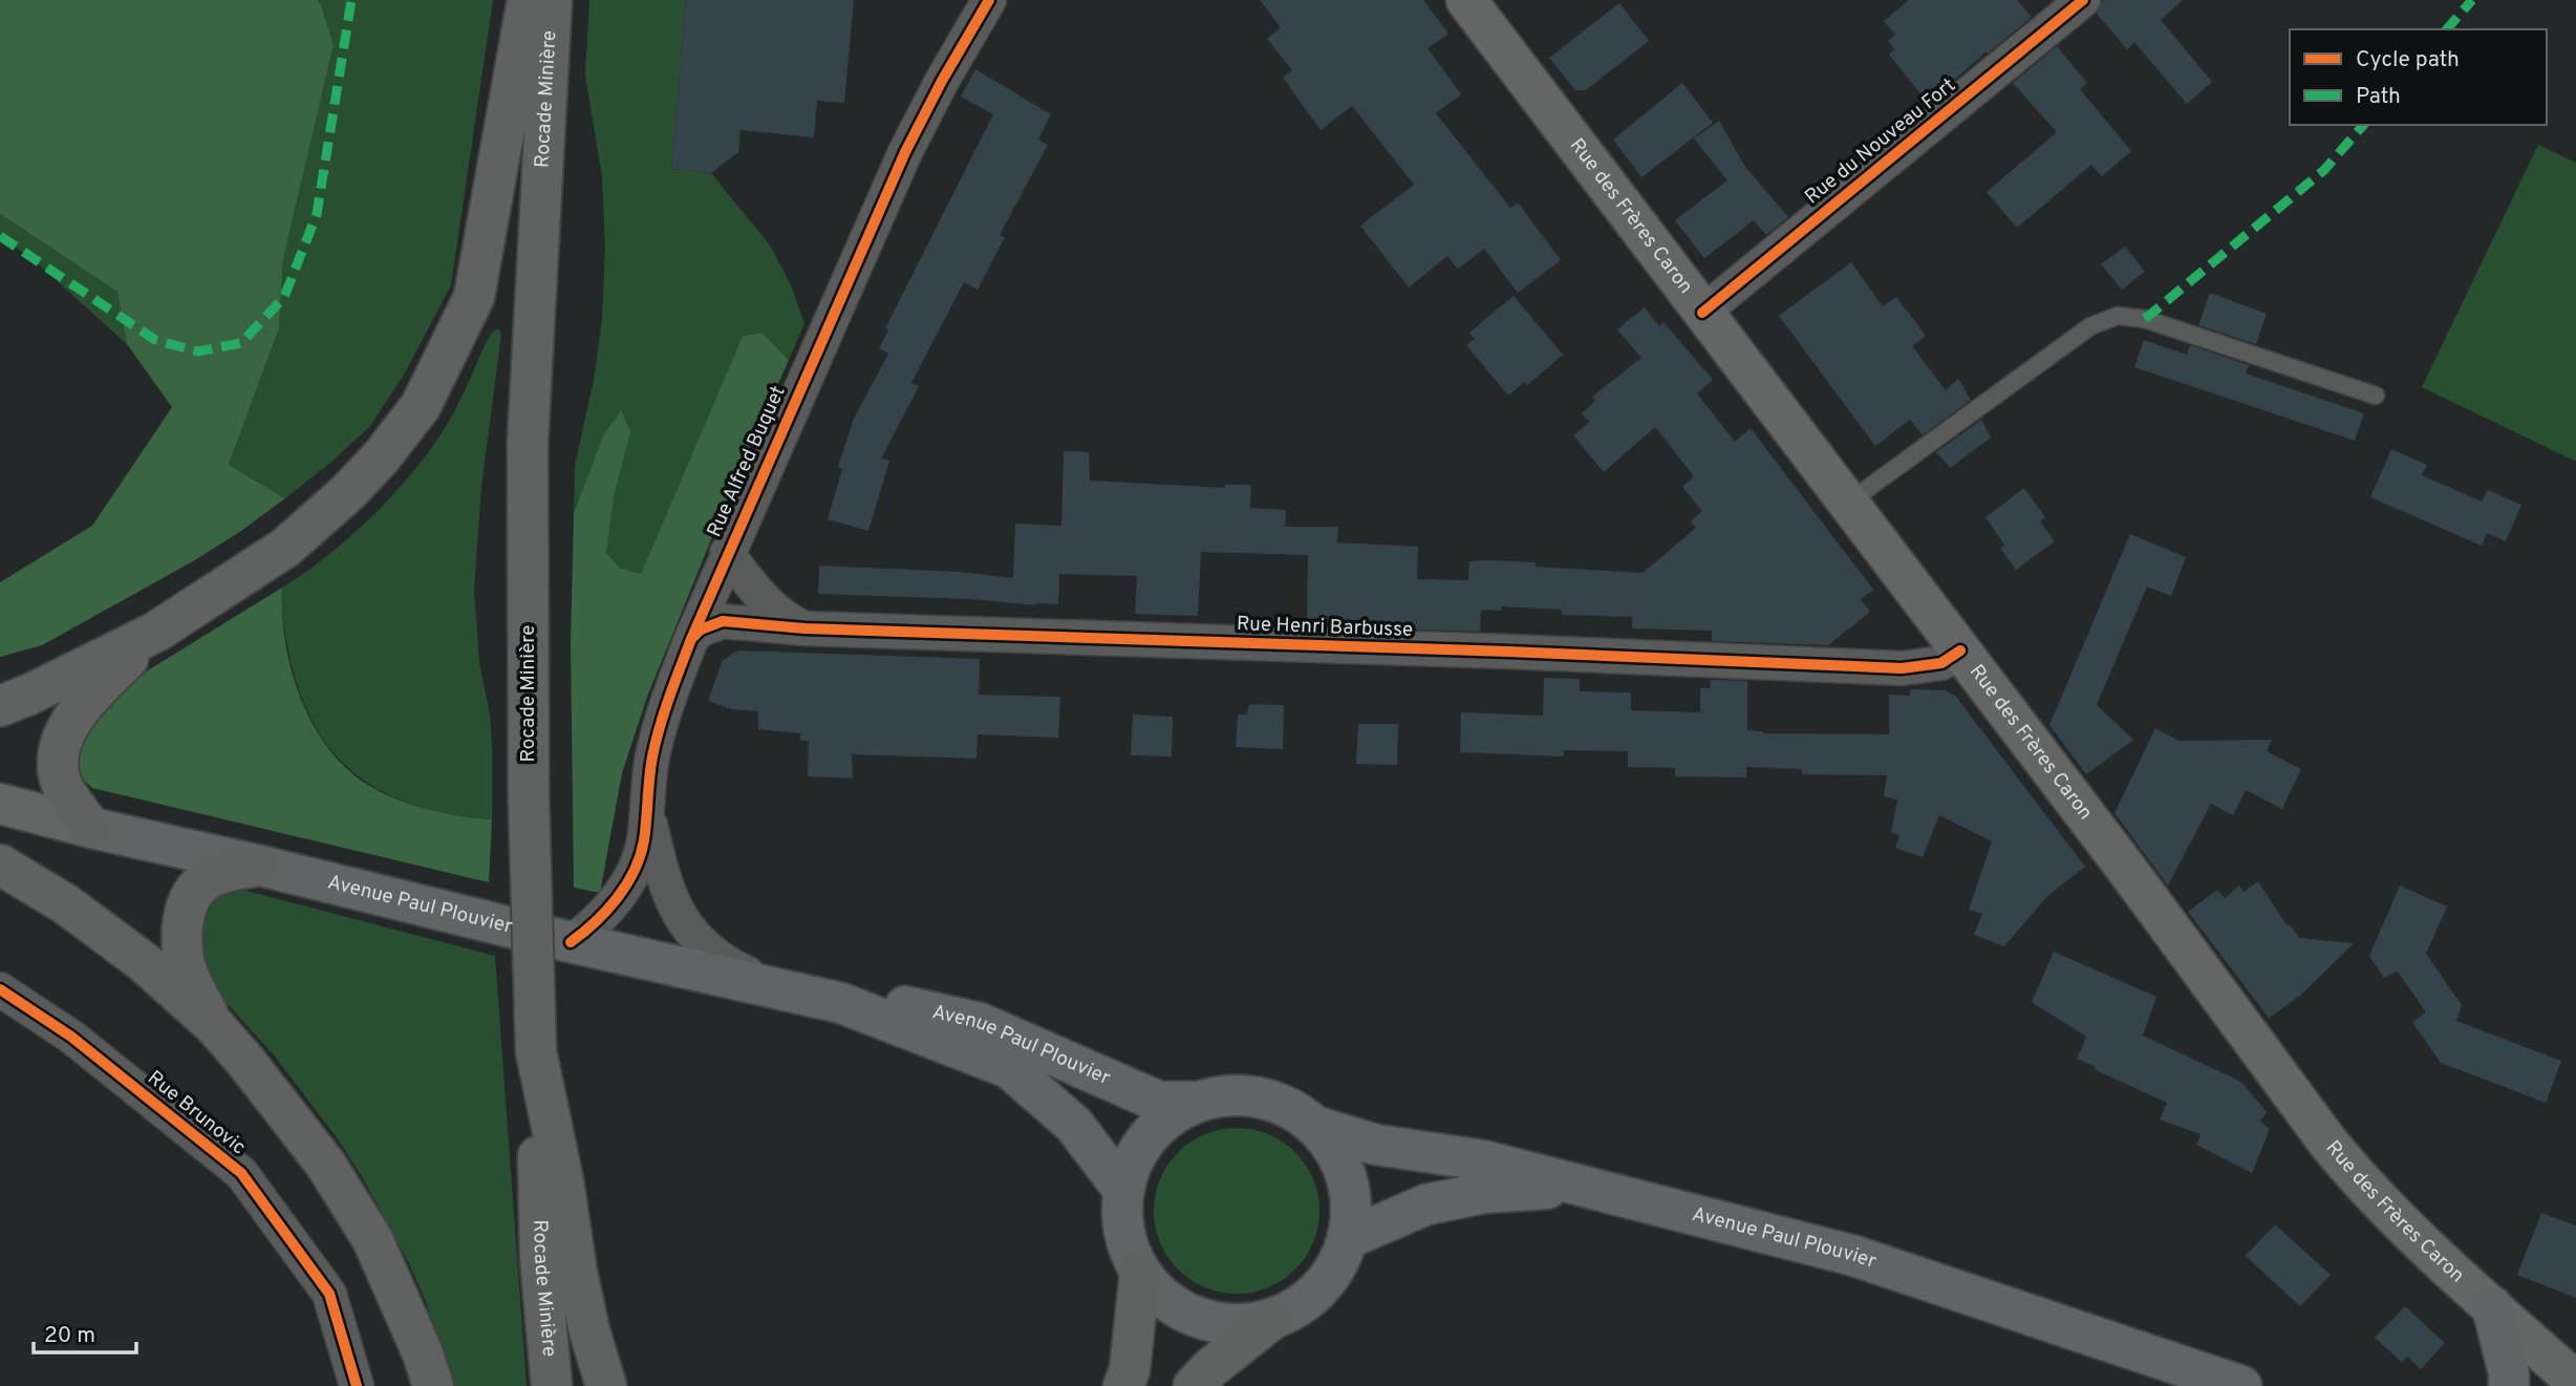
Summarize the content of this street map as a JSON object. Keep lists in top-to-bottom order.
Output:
{
  "streets": {
    "highway": ["Rocade Minière"],
    "main road": ["Rue des Frères Caron", "Avenue Paul Plouvier"],
    "street": [
      "Rue du Nouveau Fort",
      "Rue Alfred Buquet",
      "Rue Henri Barbusse",
      "Rue Brunovic"
    ]
  },
  "crossings": [
    ["Rue du Nouveau Fort", "Rue des Frères Caron"],
    ["Rue des Frères Caron", "Rue Henri Barbusse"],
    ["Rue Alfred Buquet", "Rue Henri Barbusse"],
    ["Rue Alfred Buquet", "Avenue Paul Plouvier"]
  ],
  "legend": ["Cycle path", "Path"],
  "scale_bar": "20 m"
}
